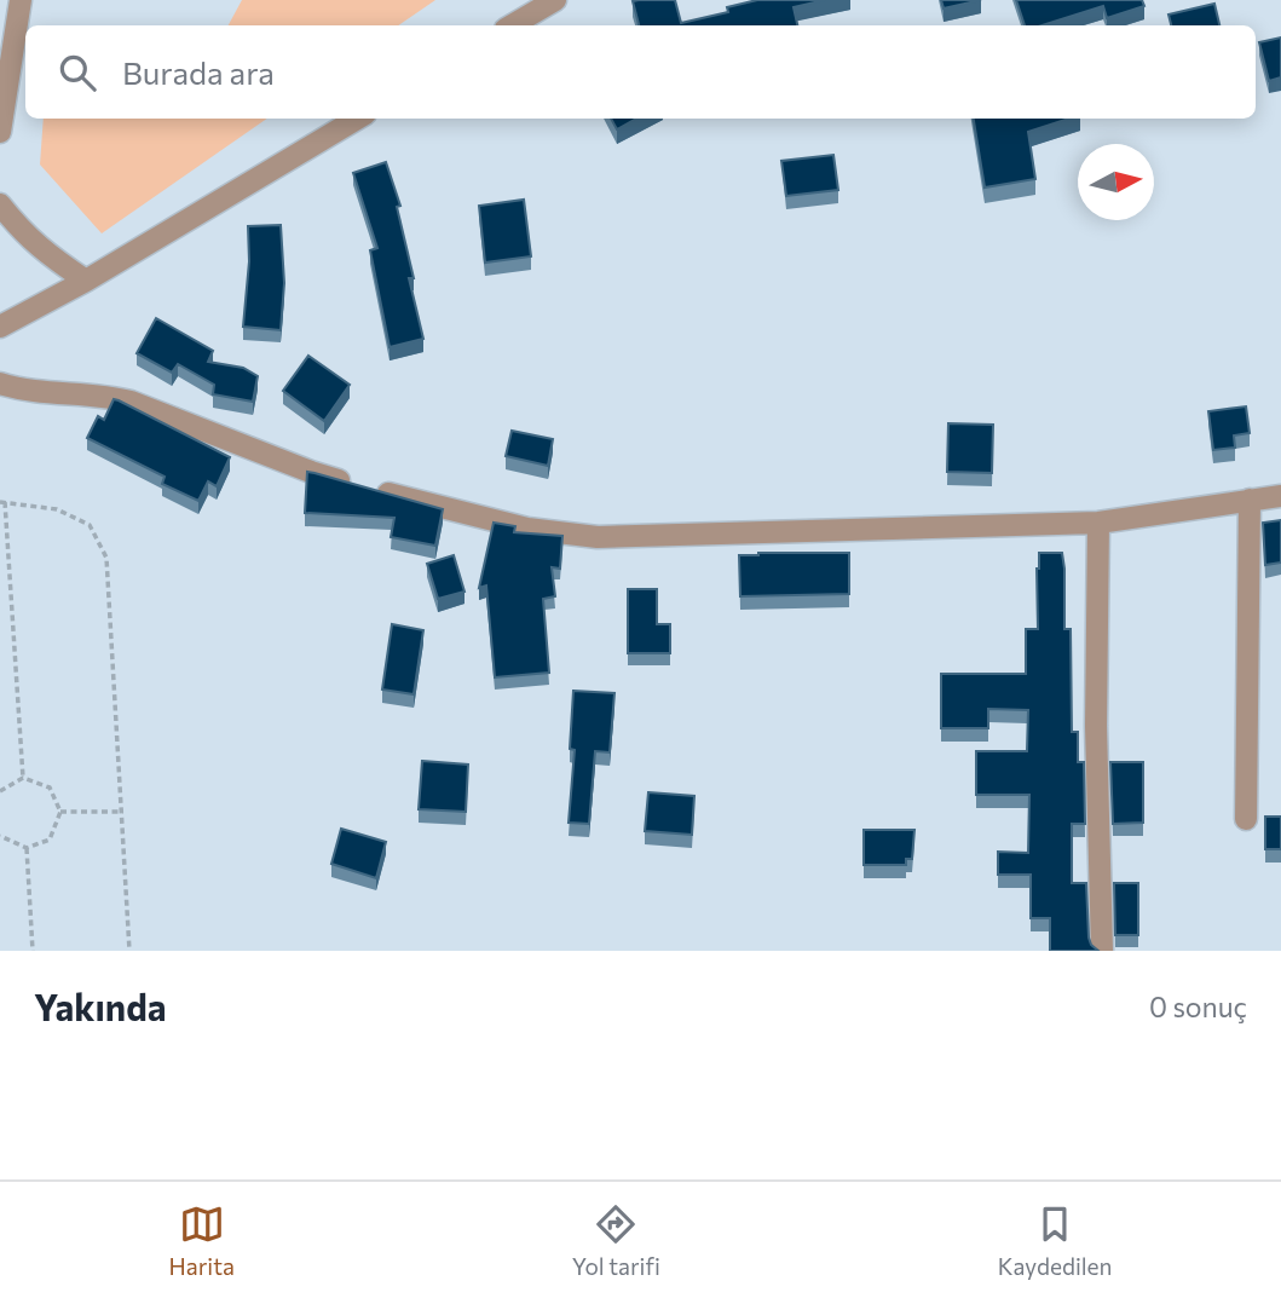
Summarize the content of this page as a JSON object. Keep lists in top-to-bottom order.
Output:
{
  "north": "right",
  "page": {
    "search": "Burada ara",
    "heading": ["Yakında", "0 sonuç"],
    "nav": ["Harita", "Yol tarifi", "Kaydedilen"]
  }
}
